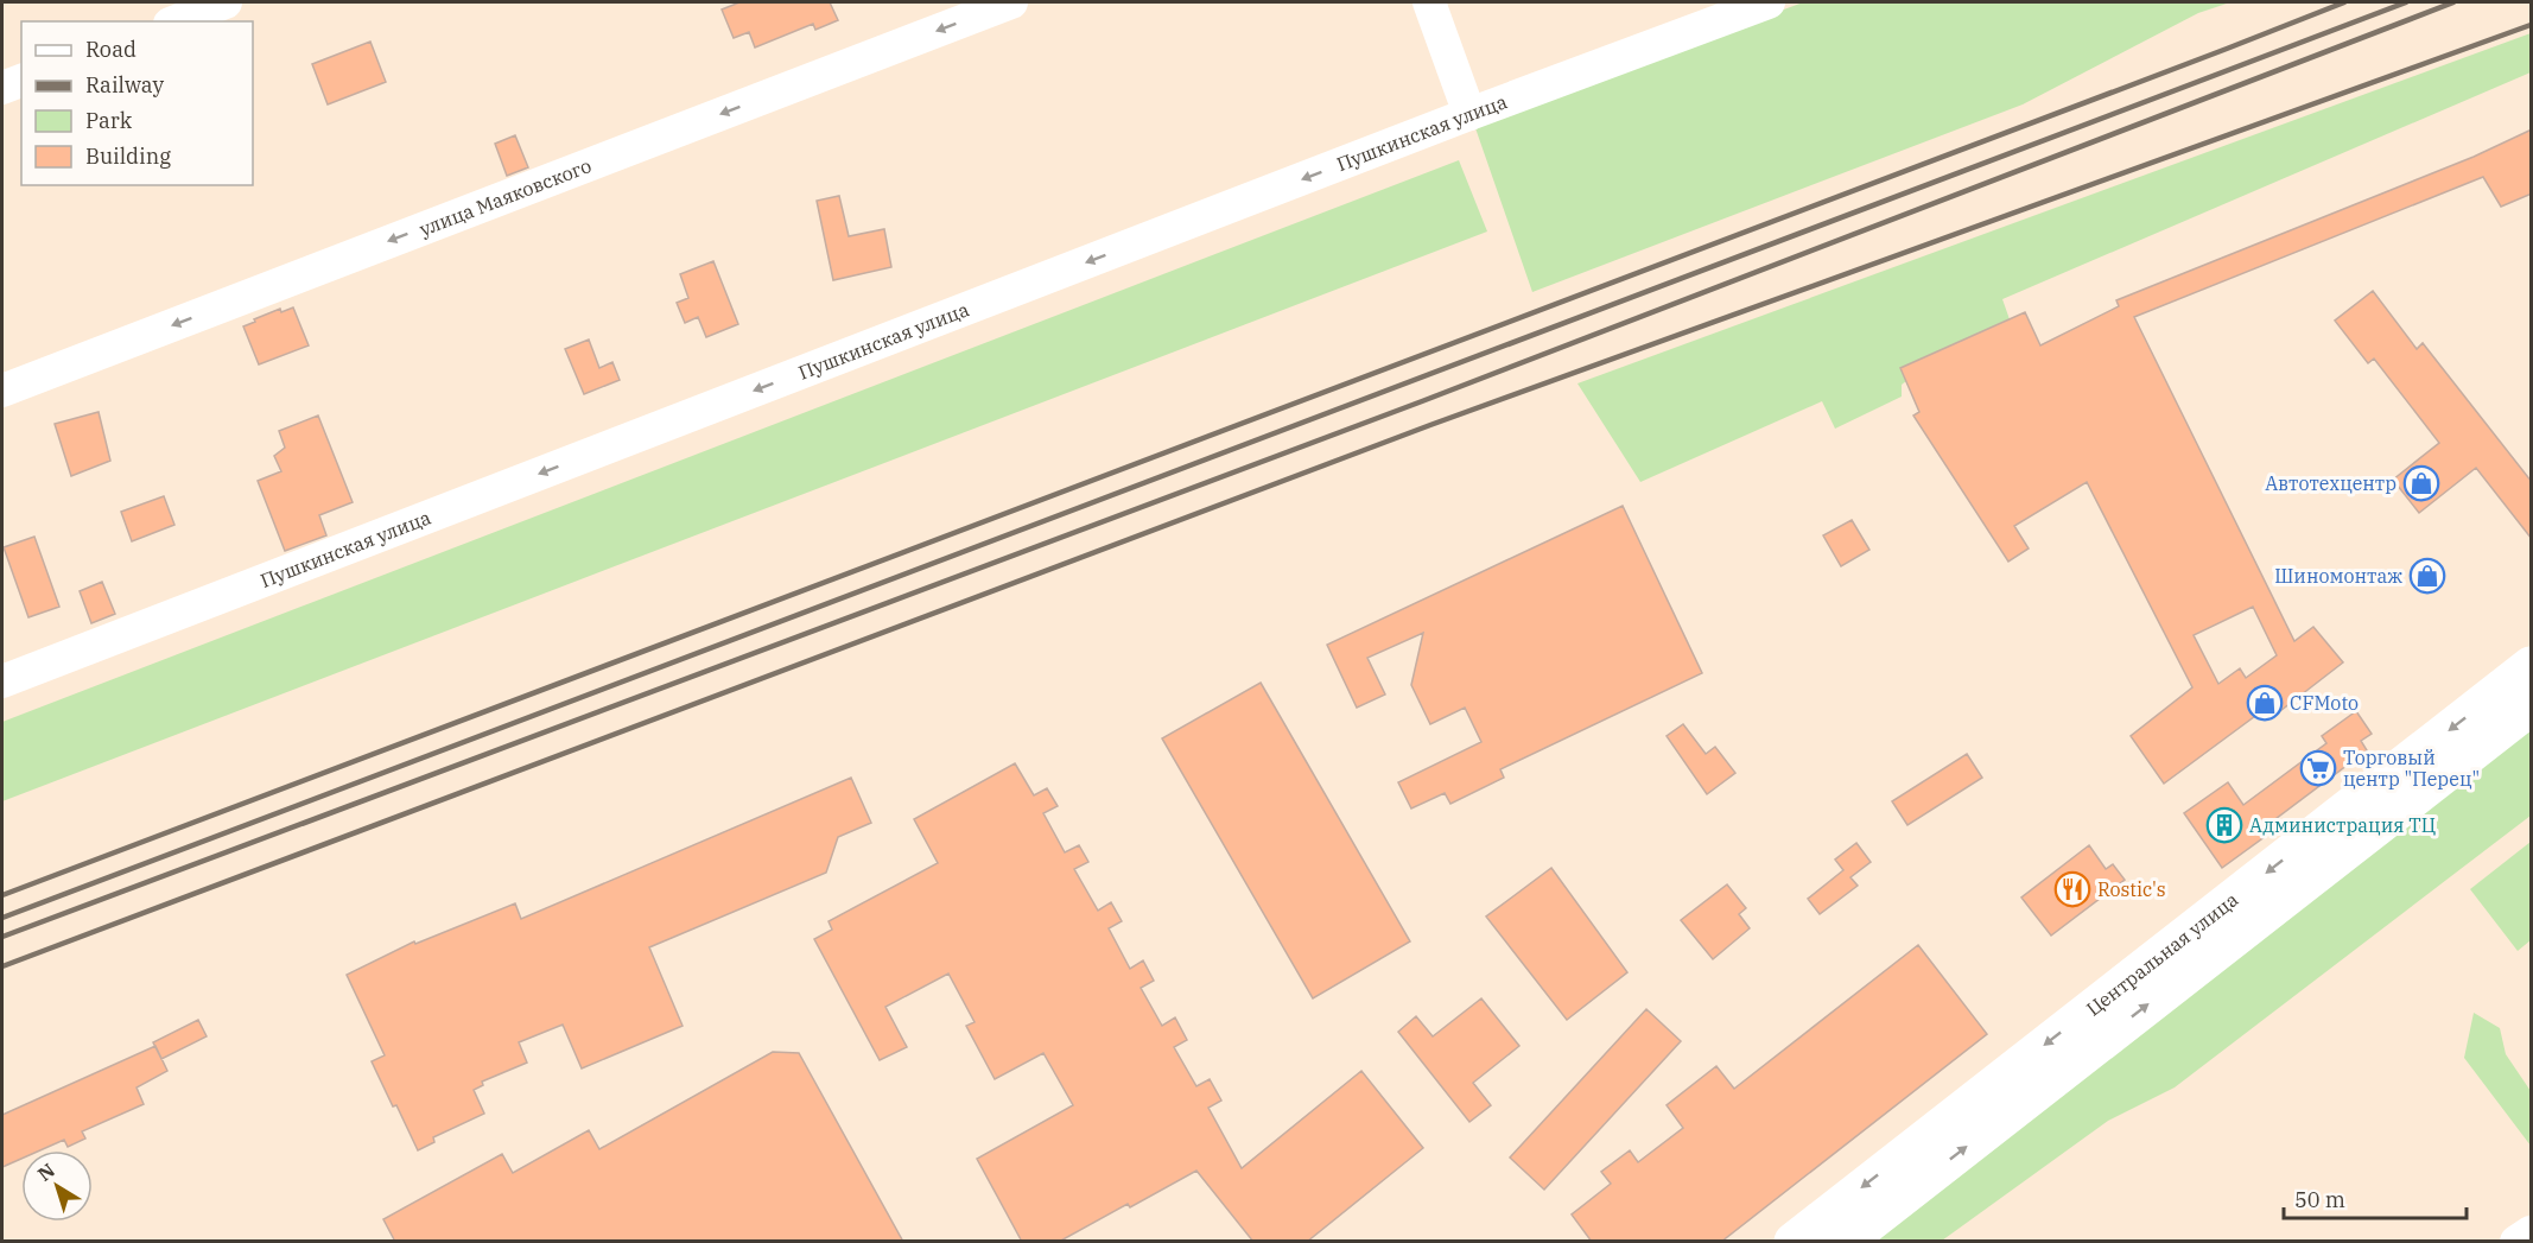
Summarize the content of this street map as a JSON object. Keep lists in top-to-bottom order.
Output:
{
  "streets": {
    "main road": ["Центральная улица"],
    "street": ["Пушкинская улица", "улица Маяковского"]
  },
  "one_way": ["Пушкинская улица", "улица Маяковского"],
  "places": {
    "shop": ["Автотехцентр", "Шиномонтаж", "CFMoto"],
    "supermarket": ["Торговый центр \"Перец\""],
    "building": ["Администрация ТЦ"],
    "restaurant": ["Rostic's"]
  },
  "legend": [
    "Road",
    "Railway",
    "Park",
    "Building"
  ],
  "scale_bar": "50 m",
  "north": "top left"
}
